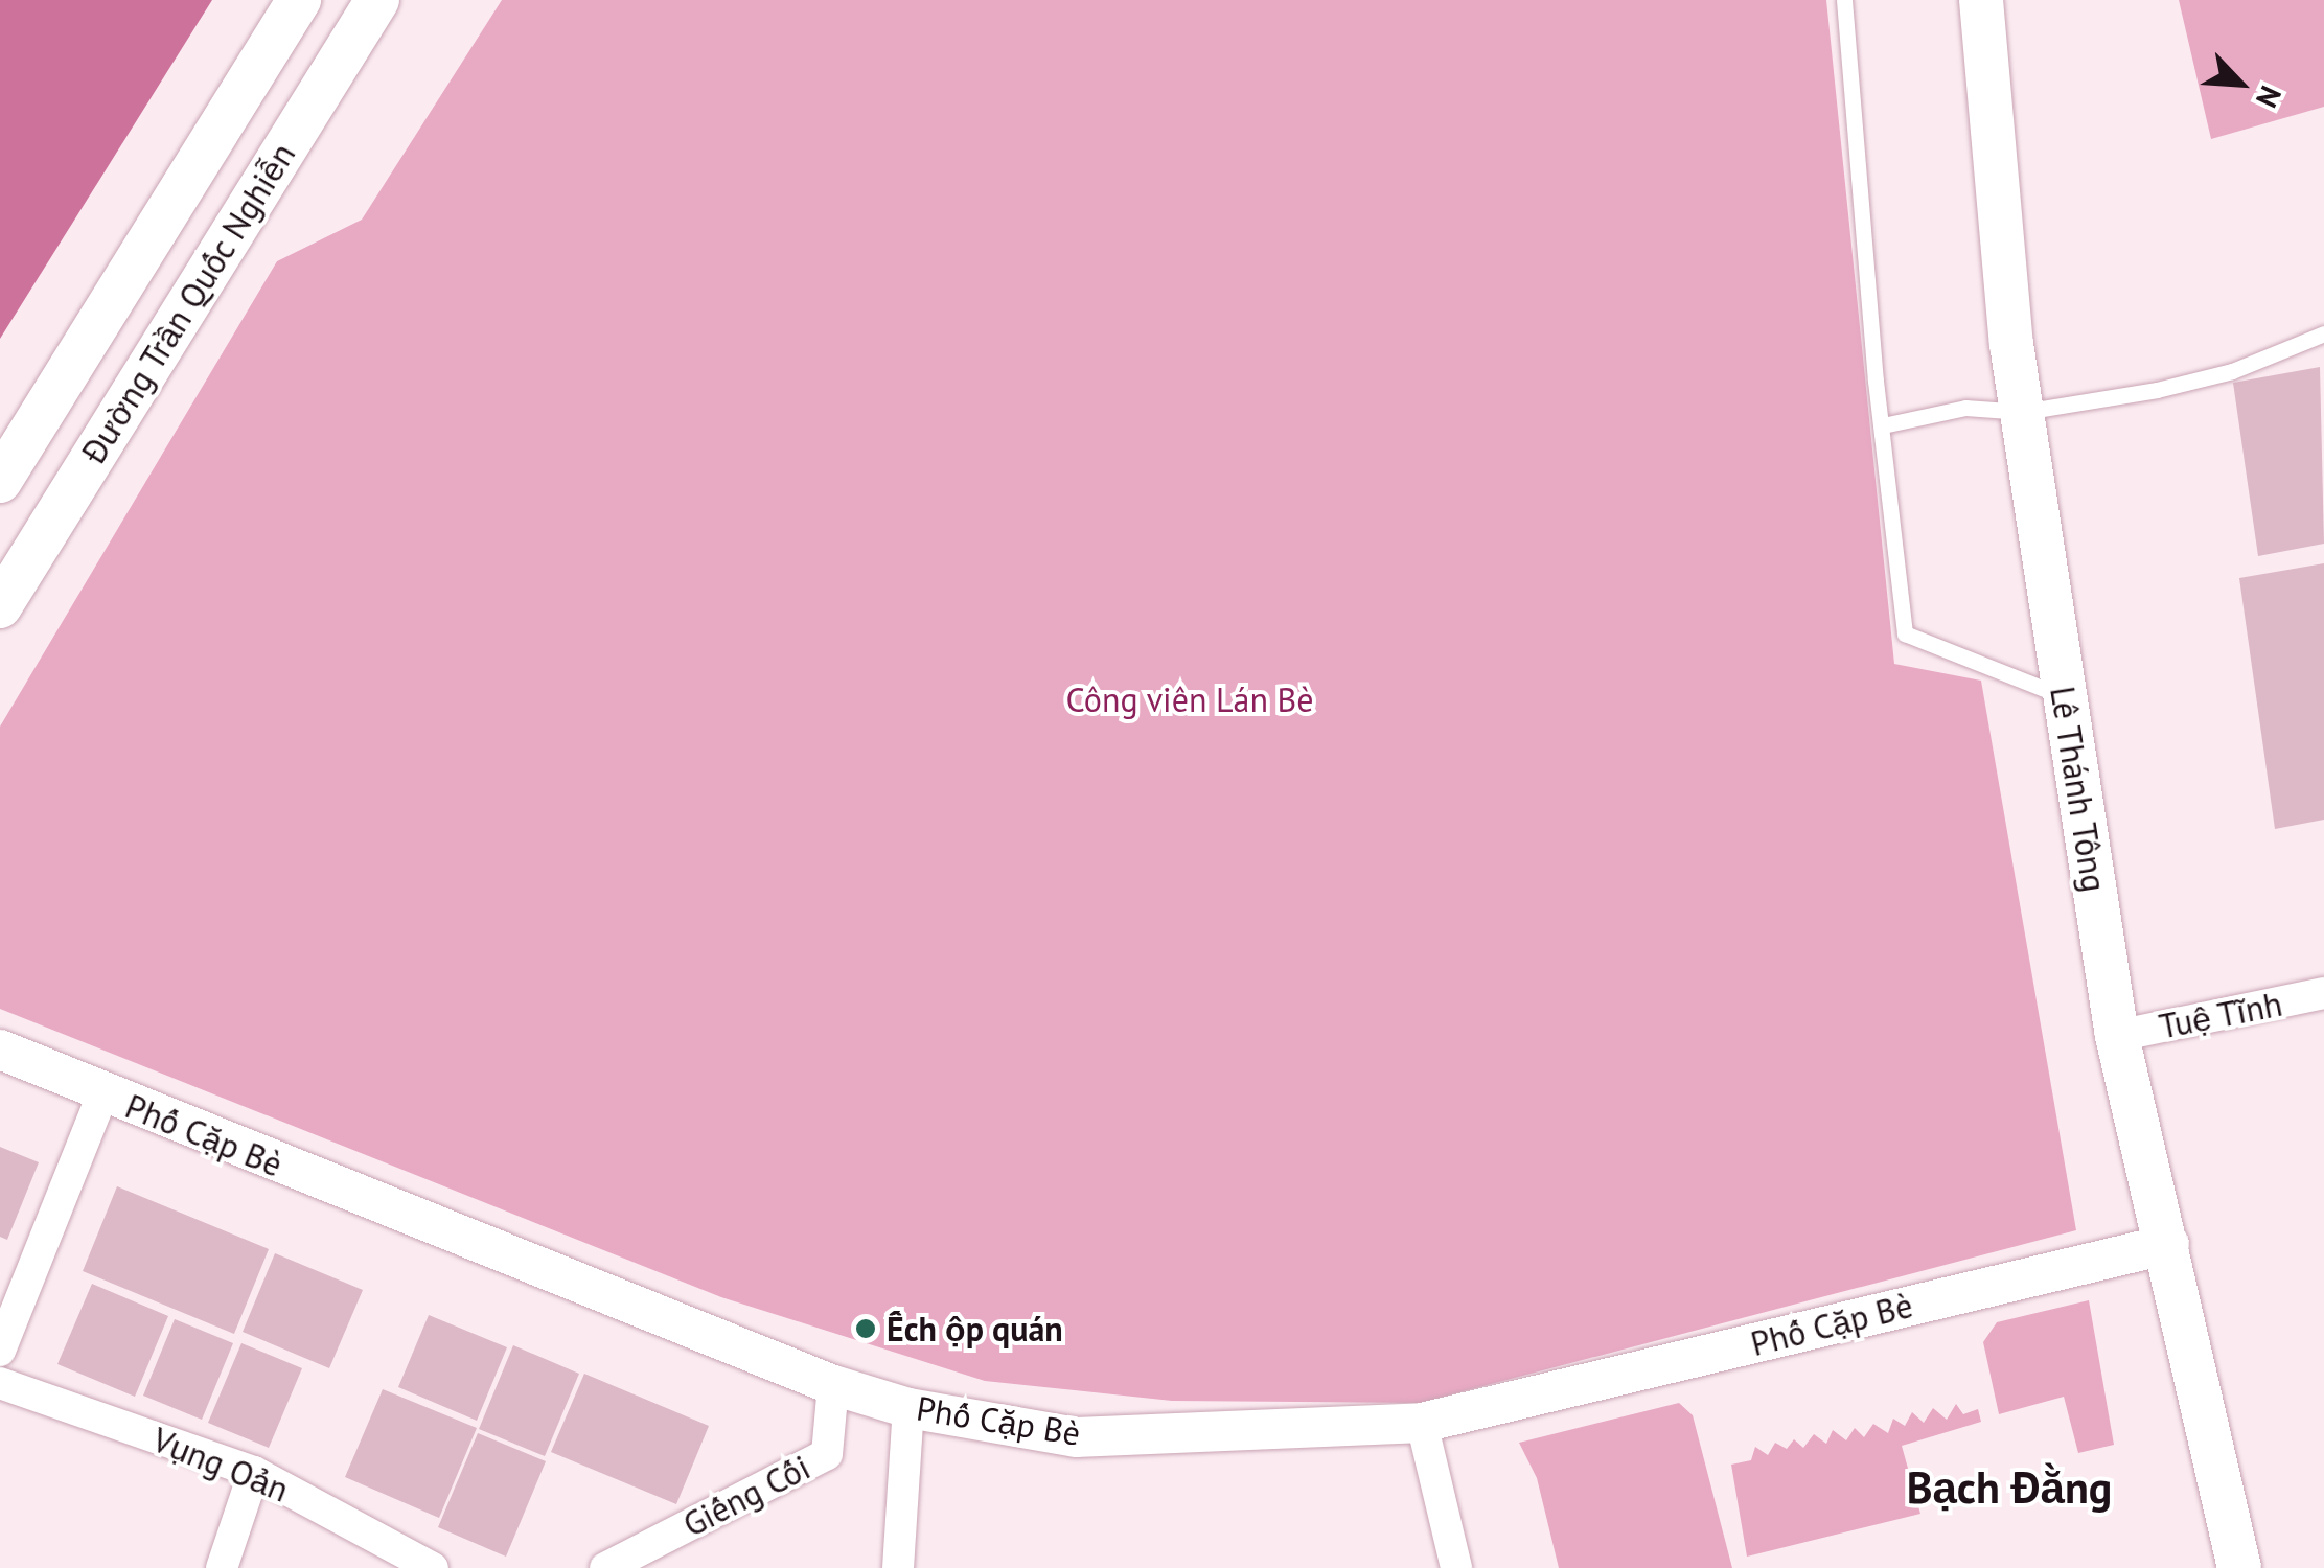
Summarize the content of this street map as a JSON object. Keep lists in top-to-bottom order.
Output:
{
  "streets": {
    "main road": ["Đường Trần Quốc Nghiễn", "Lê Thánh Tông"],
    "street": [
      "Tuệ Tĩnh",
      "Phố Cặp Bè",
      "Vụng Oản",
      "Giếng Cối"
    ]
  },
  "crossings": [
    ["Lê Thánh Tông", "Tuệ Tĩnh"],
    ["Lê Thánh Tông", "Phố Cặp Bè"],
    ["Phố Cặp Bè", "Giếng Cối"]
  ],
  "districts": ["Bạch Đằng"],
  "parks": ["Công viên Lán Bè"],
  "places": ["Ếch ộp quán"],
  "north": "bottom right"
}
